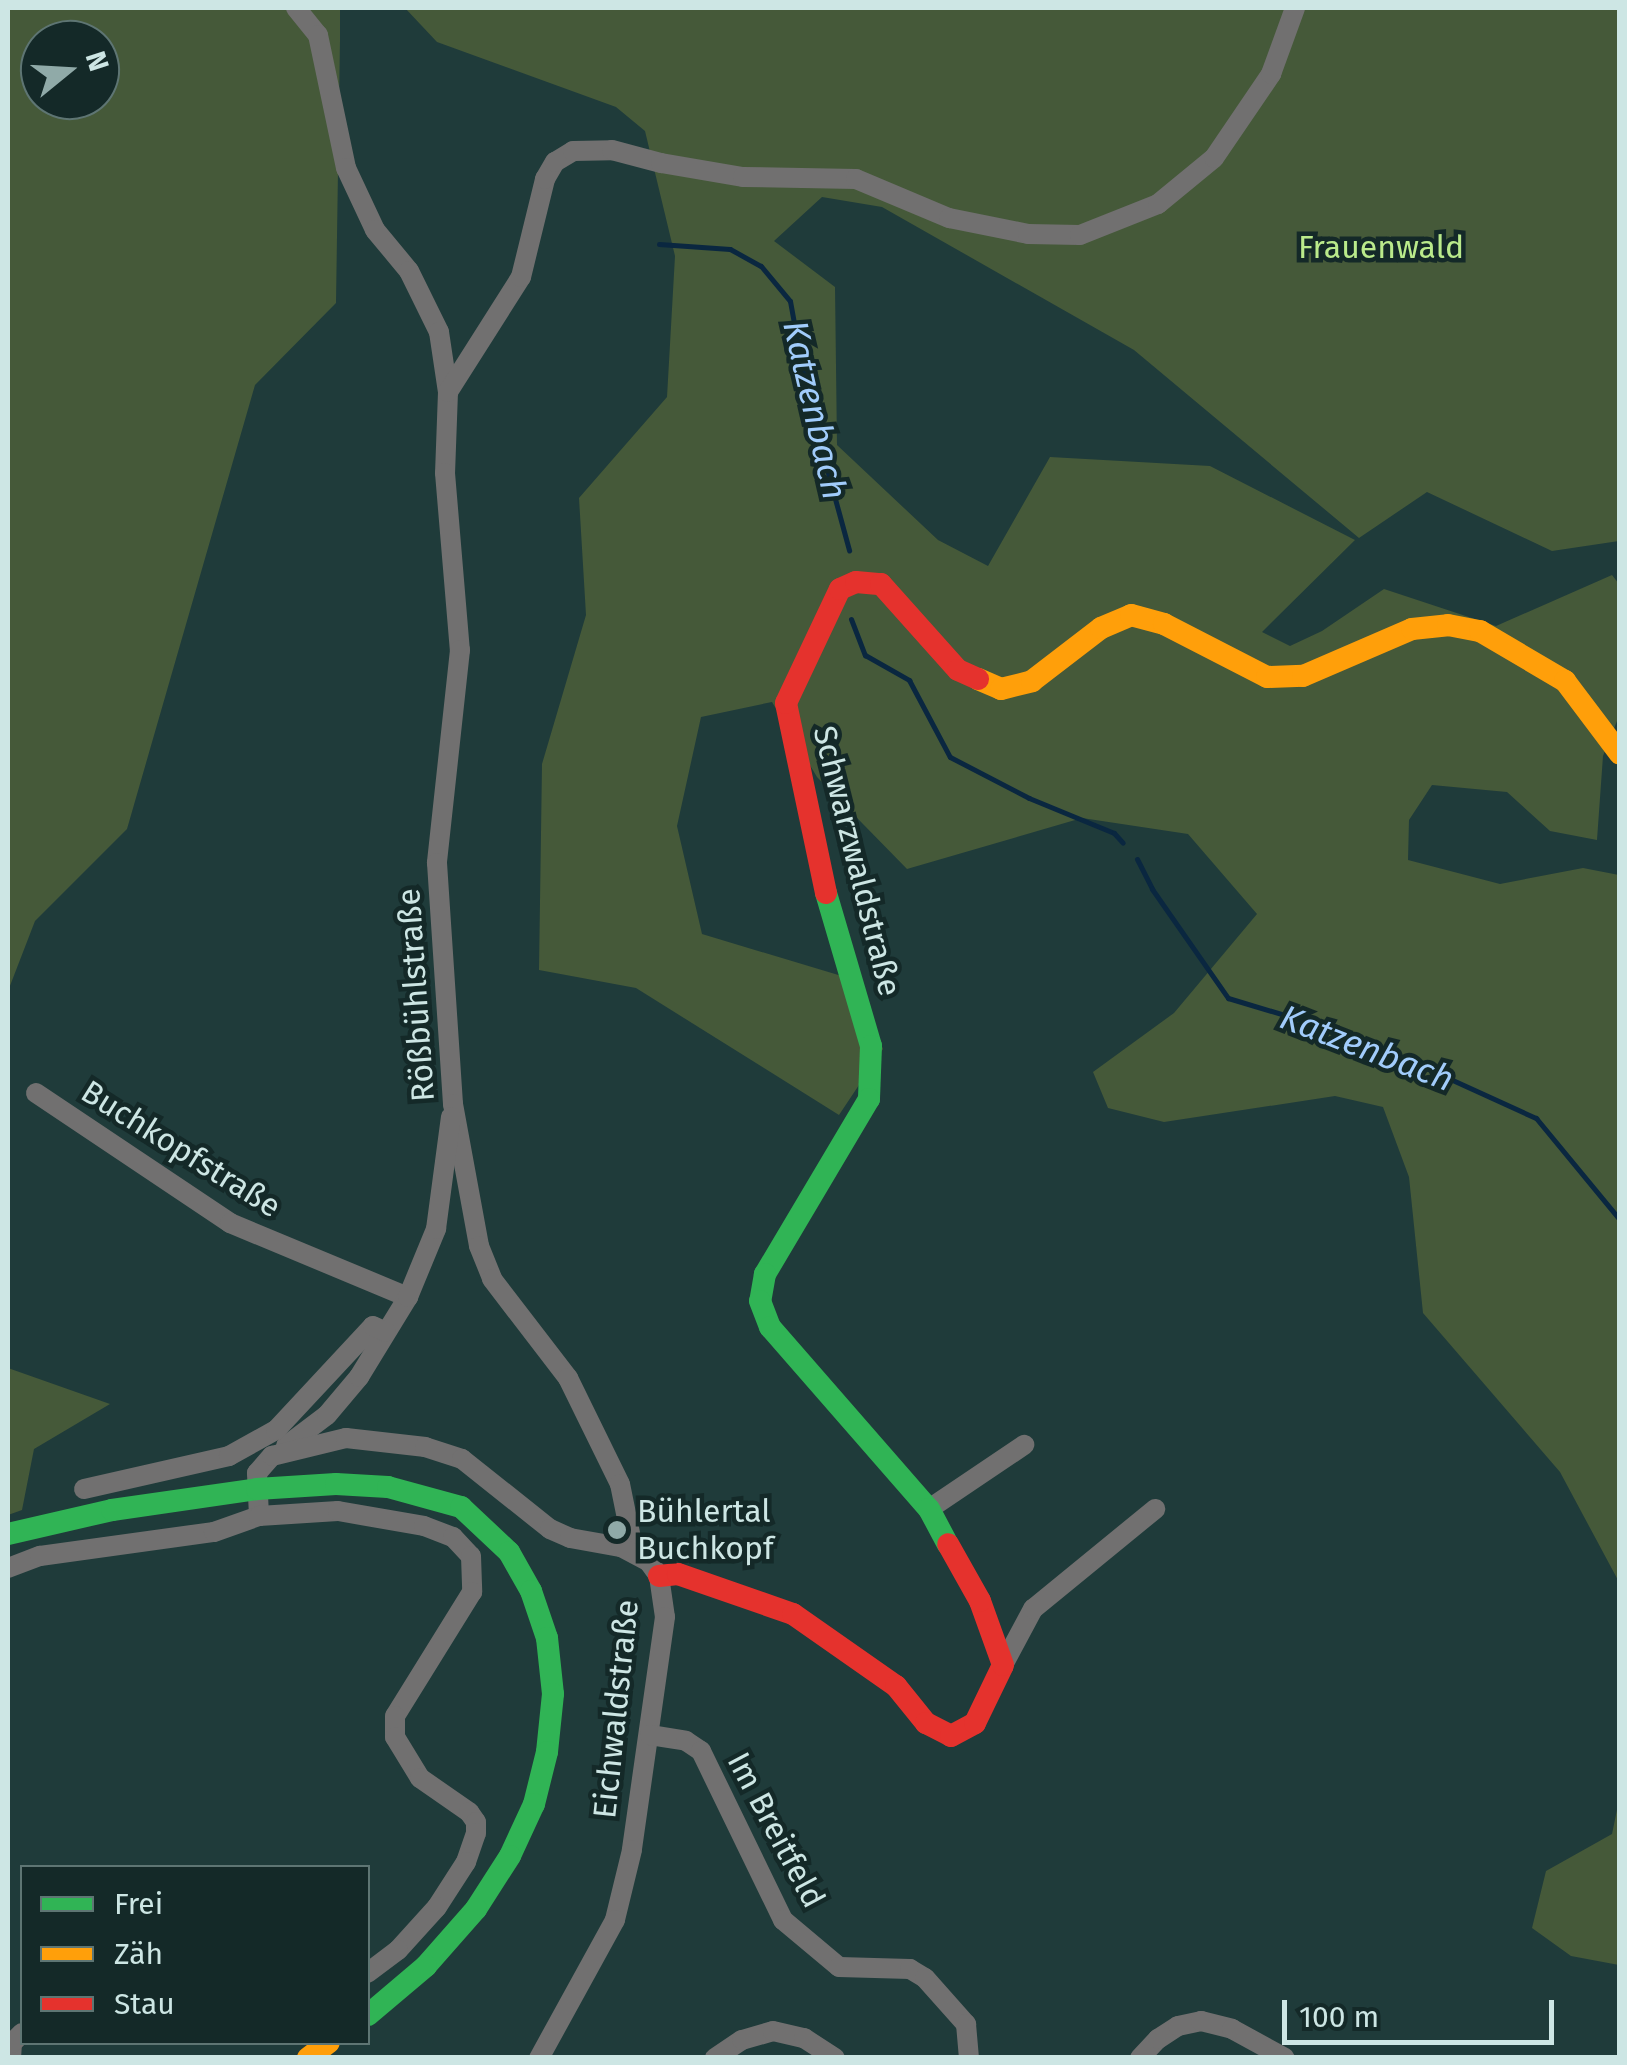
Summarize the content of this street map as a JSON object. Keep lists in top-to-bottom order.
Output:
{
  "streets": {
    "street": [
      "Schwarzwaldstraße",
      "Rößbühlstraße",
      "Buchkopfstraße",
      "Eichwaldstraße",
      "Im Breitfeld"
    ]
  },
  "crossings": [
    ["Rößbühlstraße", "Eichwaldstraße"],
    ["Eichwaldstraße", "Im Breitfeld"]
  ],
  "water": ["Katzenbach"],
  "parks": ["Frauenwald"],
  "places": ["Bühlertal Buchkopf"],
  "legend": ["Frei", "Zäh", "Stau"],
  "scale_bar": "100 m",
  "north": "right"
}
